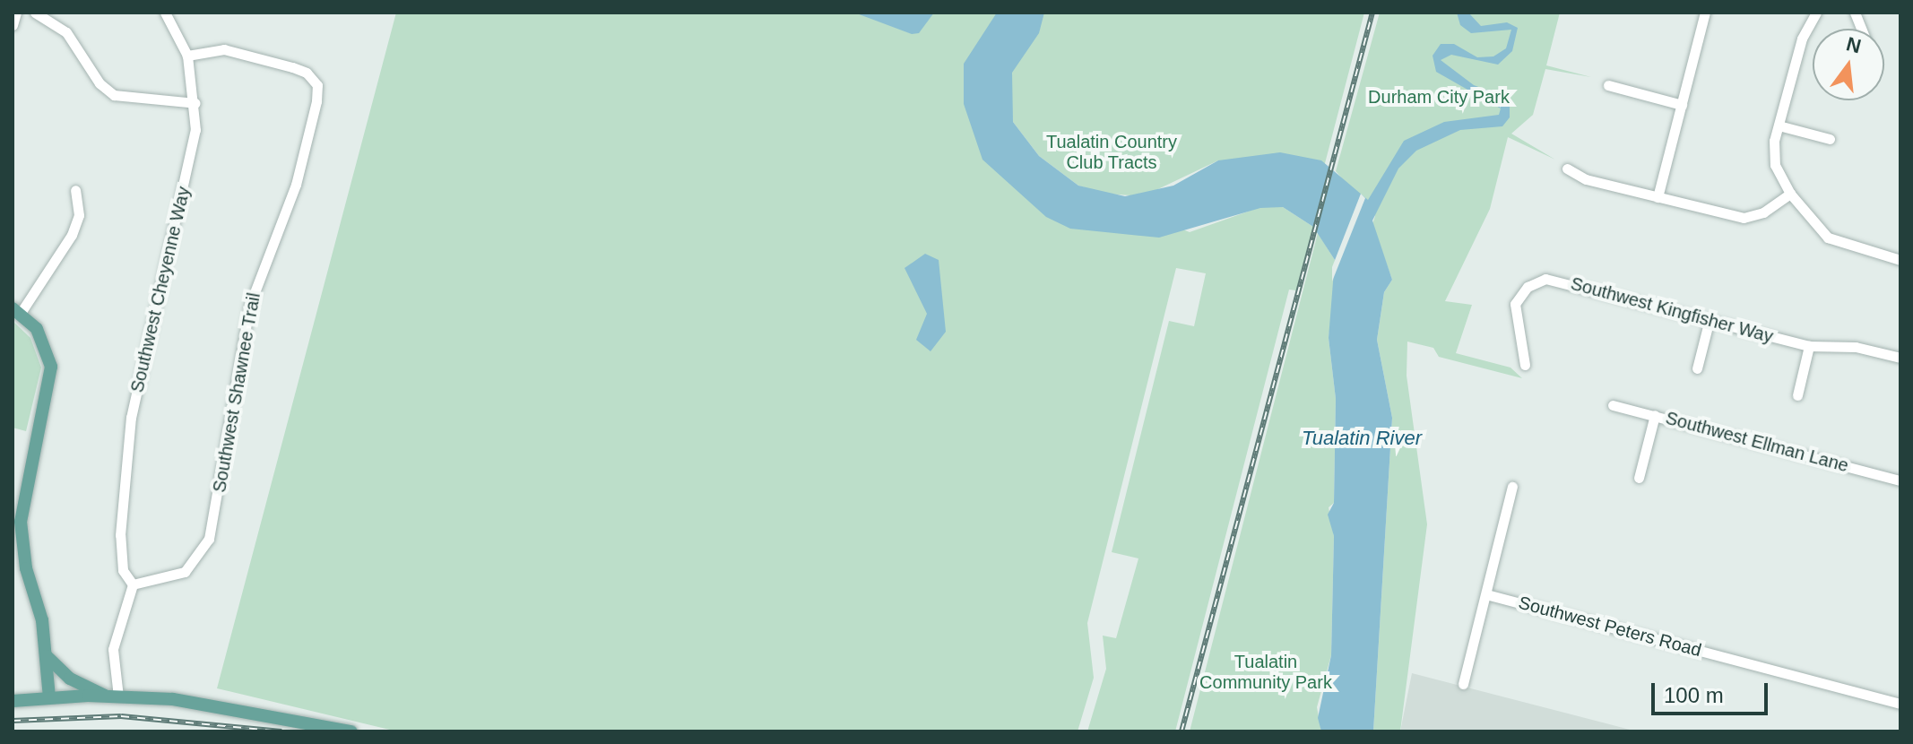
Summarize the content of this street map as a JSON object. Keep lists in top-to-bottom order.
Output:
{
  "streets": {
    "street": [
      "Southwest Cheyenne Way",
      "Southwest Kingfisher Way",
      "Southwest Shawnee Trail",
      "Southwest Ellman Lane",
      "Southwest Peters Road"
    ]
  },
  "crossings": [
    ["Southwest Cheyenne Way", "Southwest Shawnee Trail"]
  ],
  "water": ["Tualatin River"],
  "parks": ["Durham City Park", "Tualatin Country Club Tracts", "Tualatin Community Park"],
  "scale_bar": "100 m",
  "north": "top"
}
